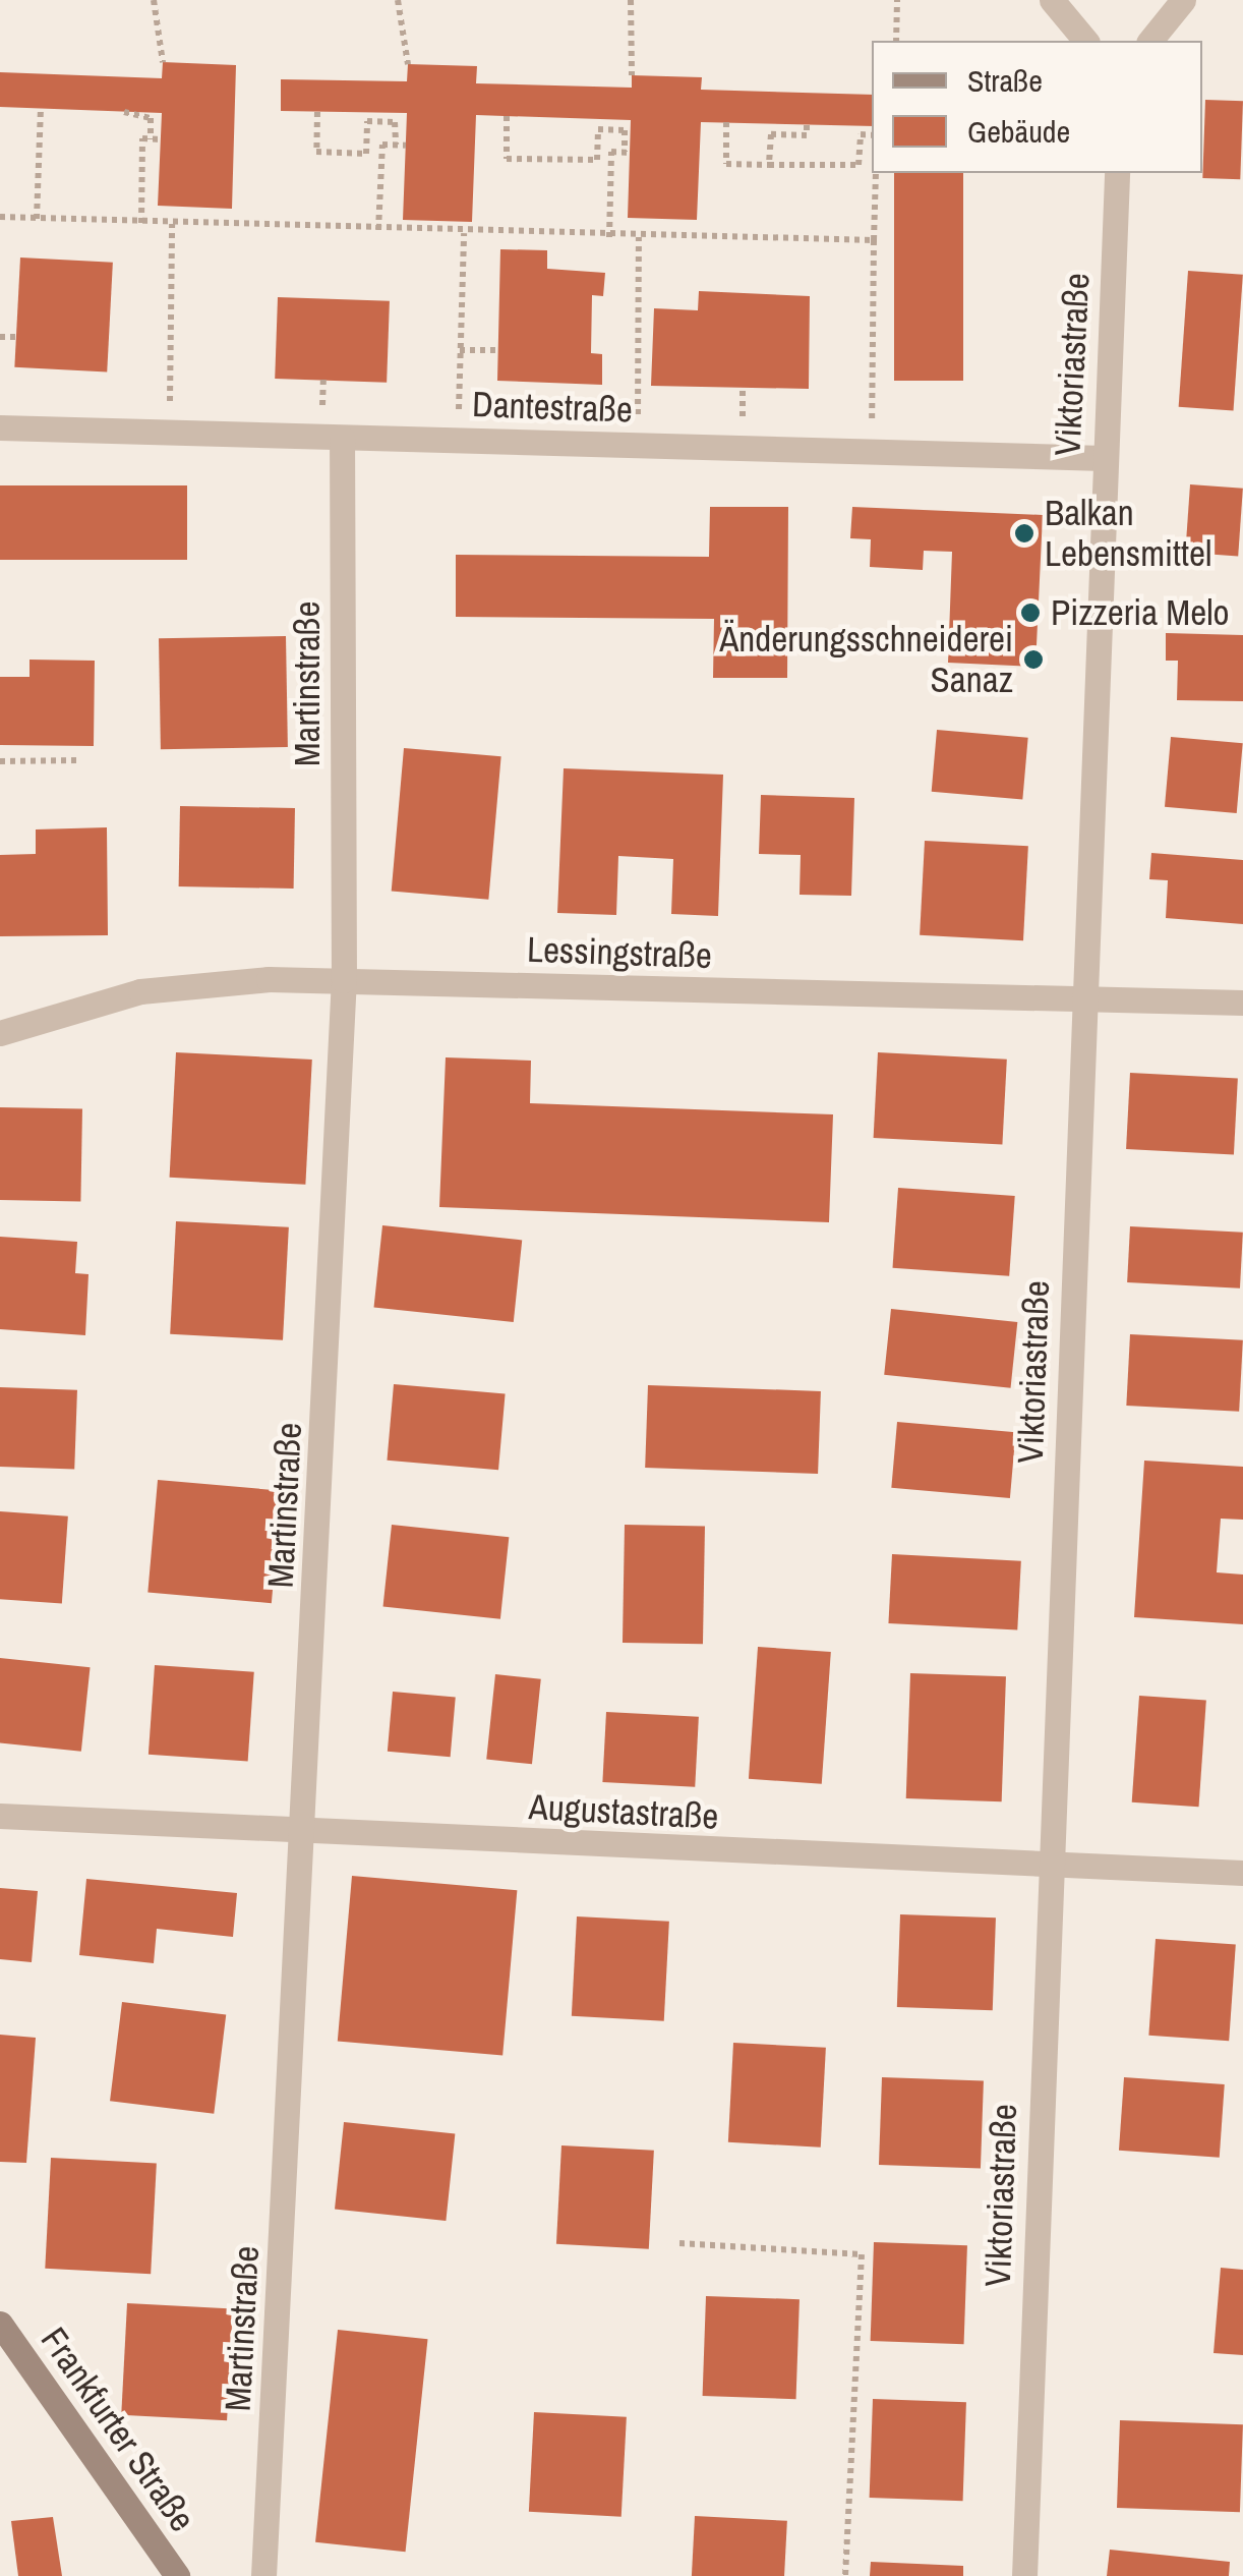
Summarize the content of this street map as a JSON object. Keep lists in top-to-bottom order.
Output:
{
  "streets": {
    "main road": ["Frankfurter Straße"],
    "street": [
      "Viktoriastraße",
      "Dantestraße",
      "Martinstraße",
      "Lessingstraße",
      "Augustastraße"
    ]
  },
  "crossings": [
    ["Viktoriastraße", "Dantestraße"],
    ["Viktoriastraße", "Lessingstraße"],
    ["Viktoriastraße", "Augustastraße"],
    ["Dantestraße", "Martinstraße"],
    ["Martinstraße", "Lessingstraße"],
    ["Martinstraße", "Augustastraße"]
  ],
  "places": ["Balkan Lebensmittel", "Pizzeria Melo", "Änderungsschneiderei Sanaz"],
  "legend": ["Straße", "Gebäude"]
}
